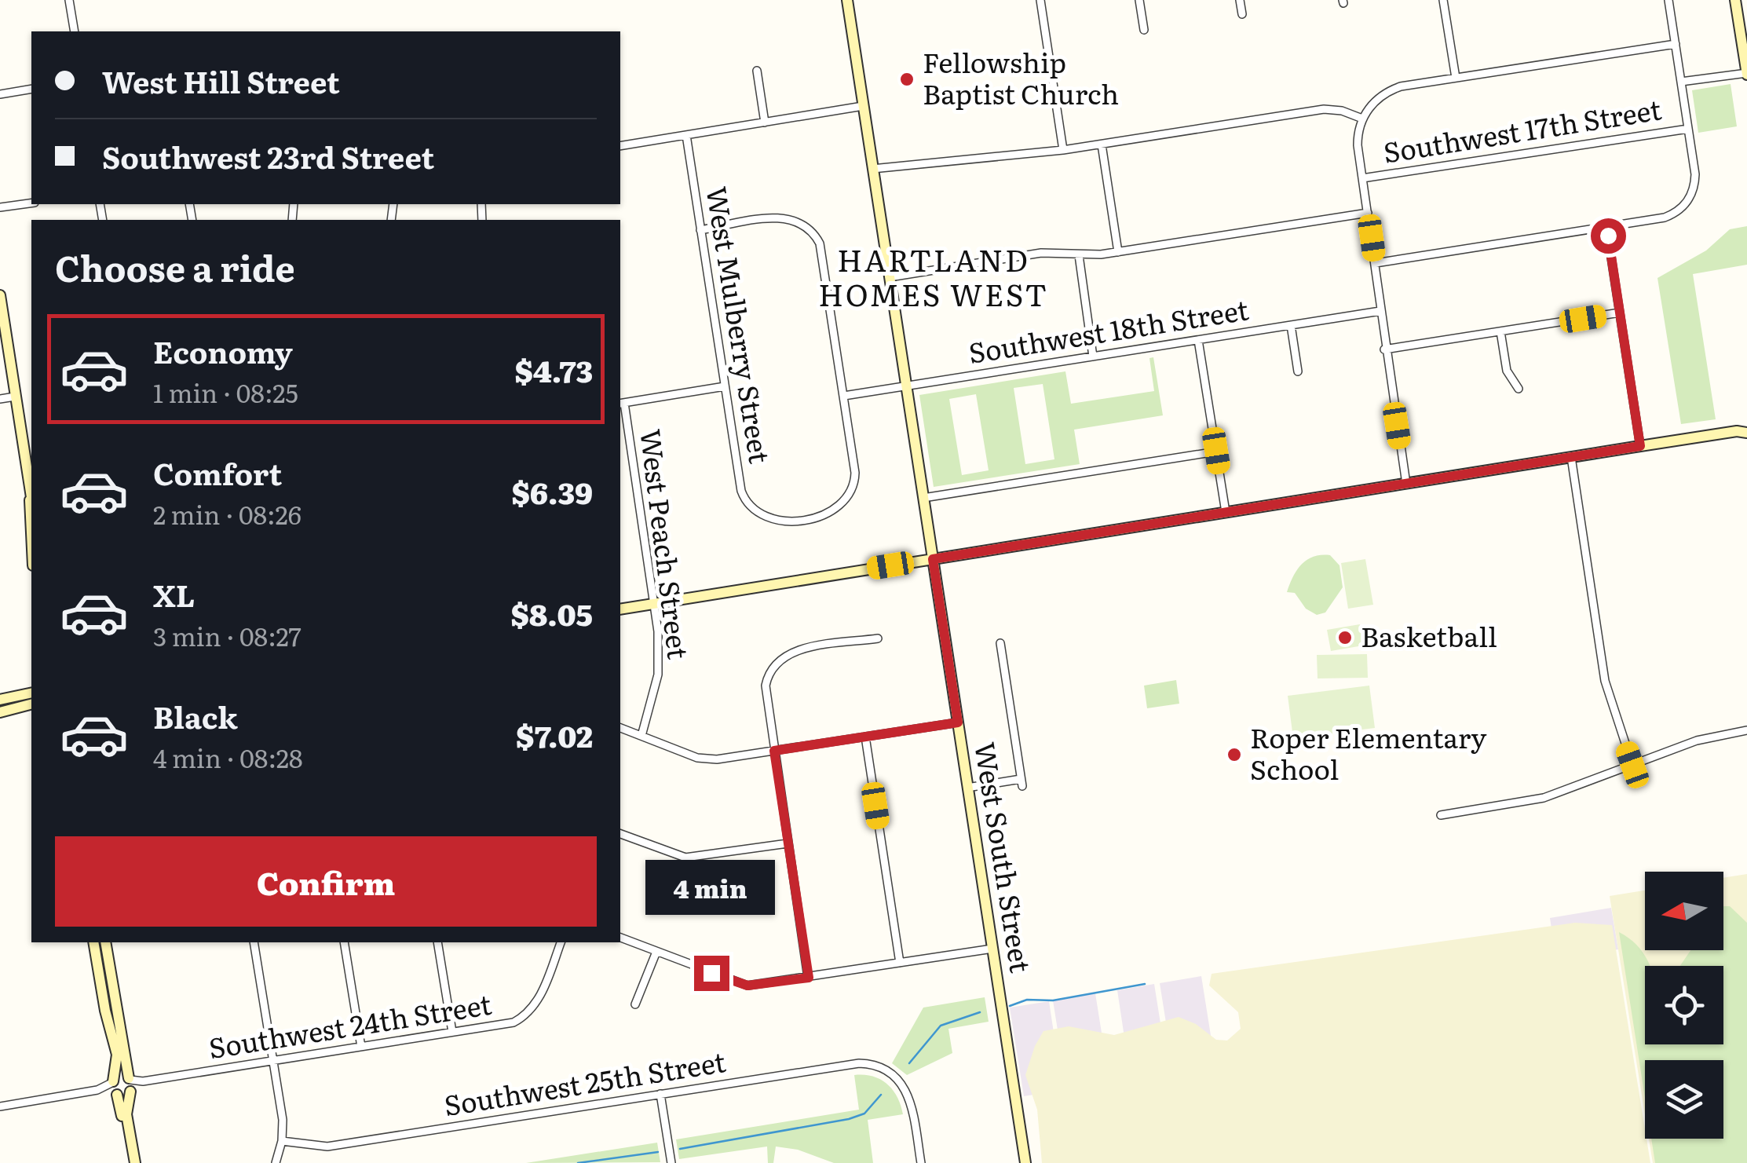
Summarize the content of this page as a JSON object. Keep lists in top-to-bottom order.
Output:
{
  "streets": {
    "main road": ["West South Street"],
    "street": [
      "Southwest 17th Street",
      "West Mulberry Street",
      "Southwest 18th Street",
      "West Peach Street",
      "Southwest 24th Street",
      "Southwest 25th Street"
    ]
  },
  "crossings": [
    ["West Mulberry Street", "Southwest 18th Street"],
    ["Southwest 18th Street", "West South Street"]
  ],
  "districts": ["HARTLAND HOMES WEST"],
  "places": ["Fellowship Baptist Church", "Basketball", "Roper Elementary School"],
  "north": "left",
  "page": {
    "banner": ["West Hill Street", "Southwest 23rd Street"],
    "heading": "Choose a ride",
    "list": [
      {
        "name": "Economy",
        "note": "1 min · 08:25",
        "value": "$4.73"
      },
      {
        "name": "Comfort",
        "note": "2 min · 08:26",
        "value": "$6.39"
      },
      {
        "name": "XL",
        "note": "3 min · 08:27",
        "value": "$8.05"
      },
      {
        "name": "Black",
        "note": "4 min · 08:28",
        "value": "$7.02"
      }
    ],
    "buttons": "Confirm",
    "bubble": "4 min"
  }
}
